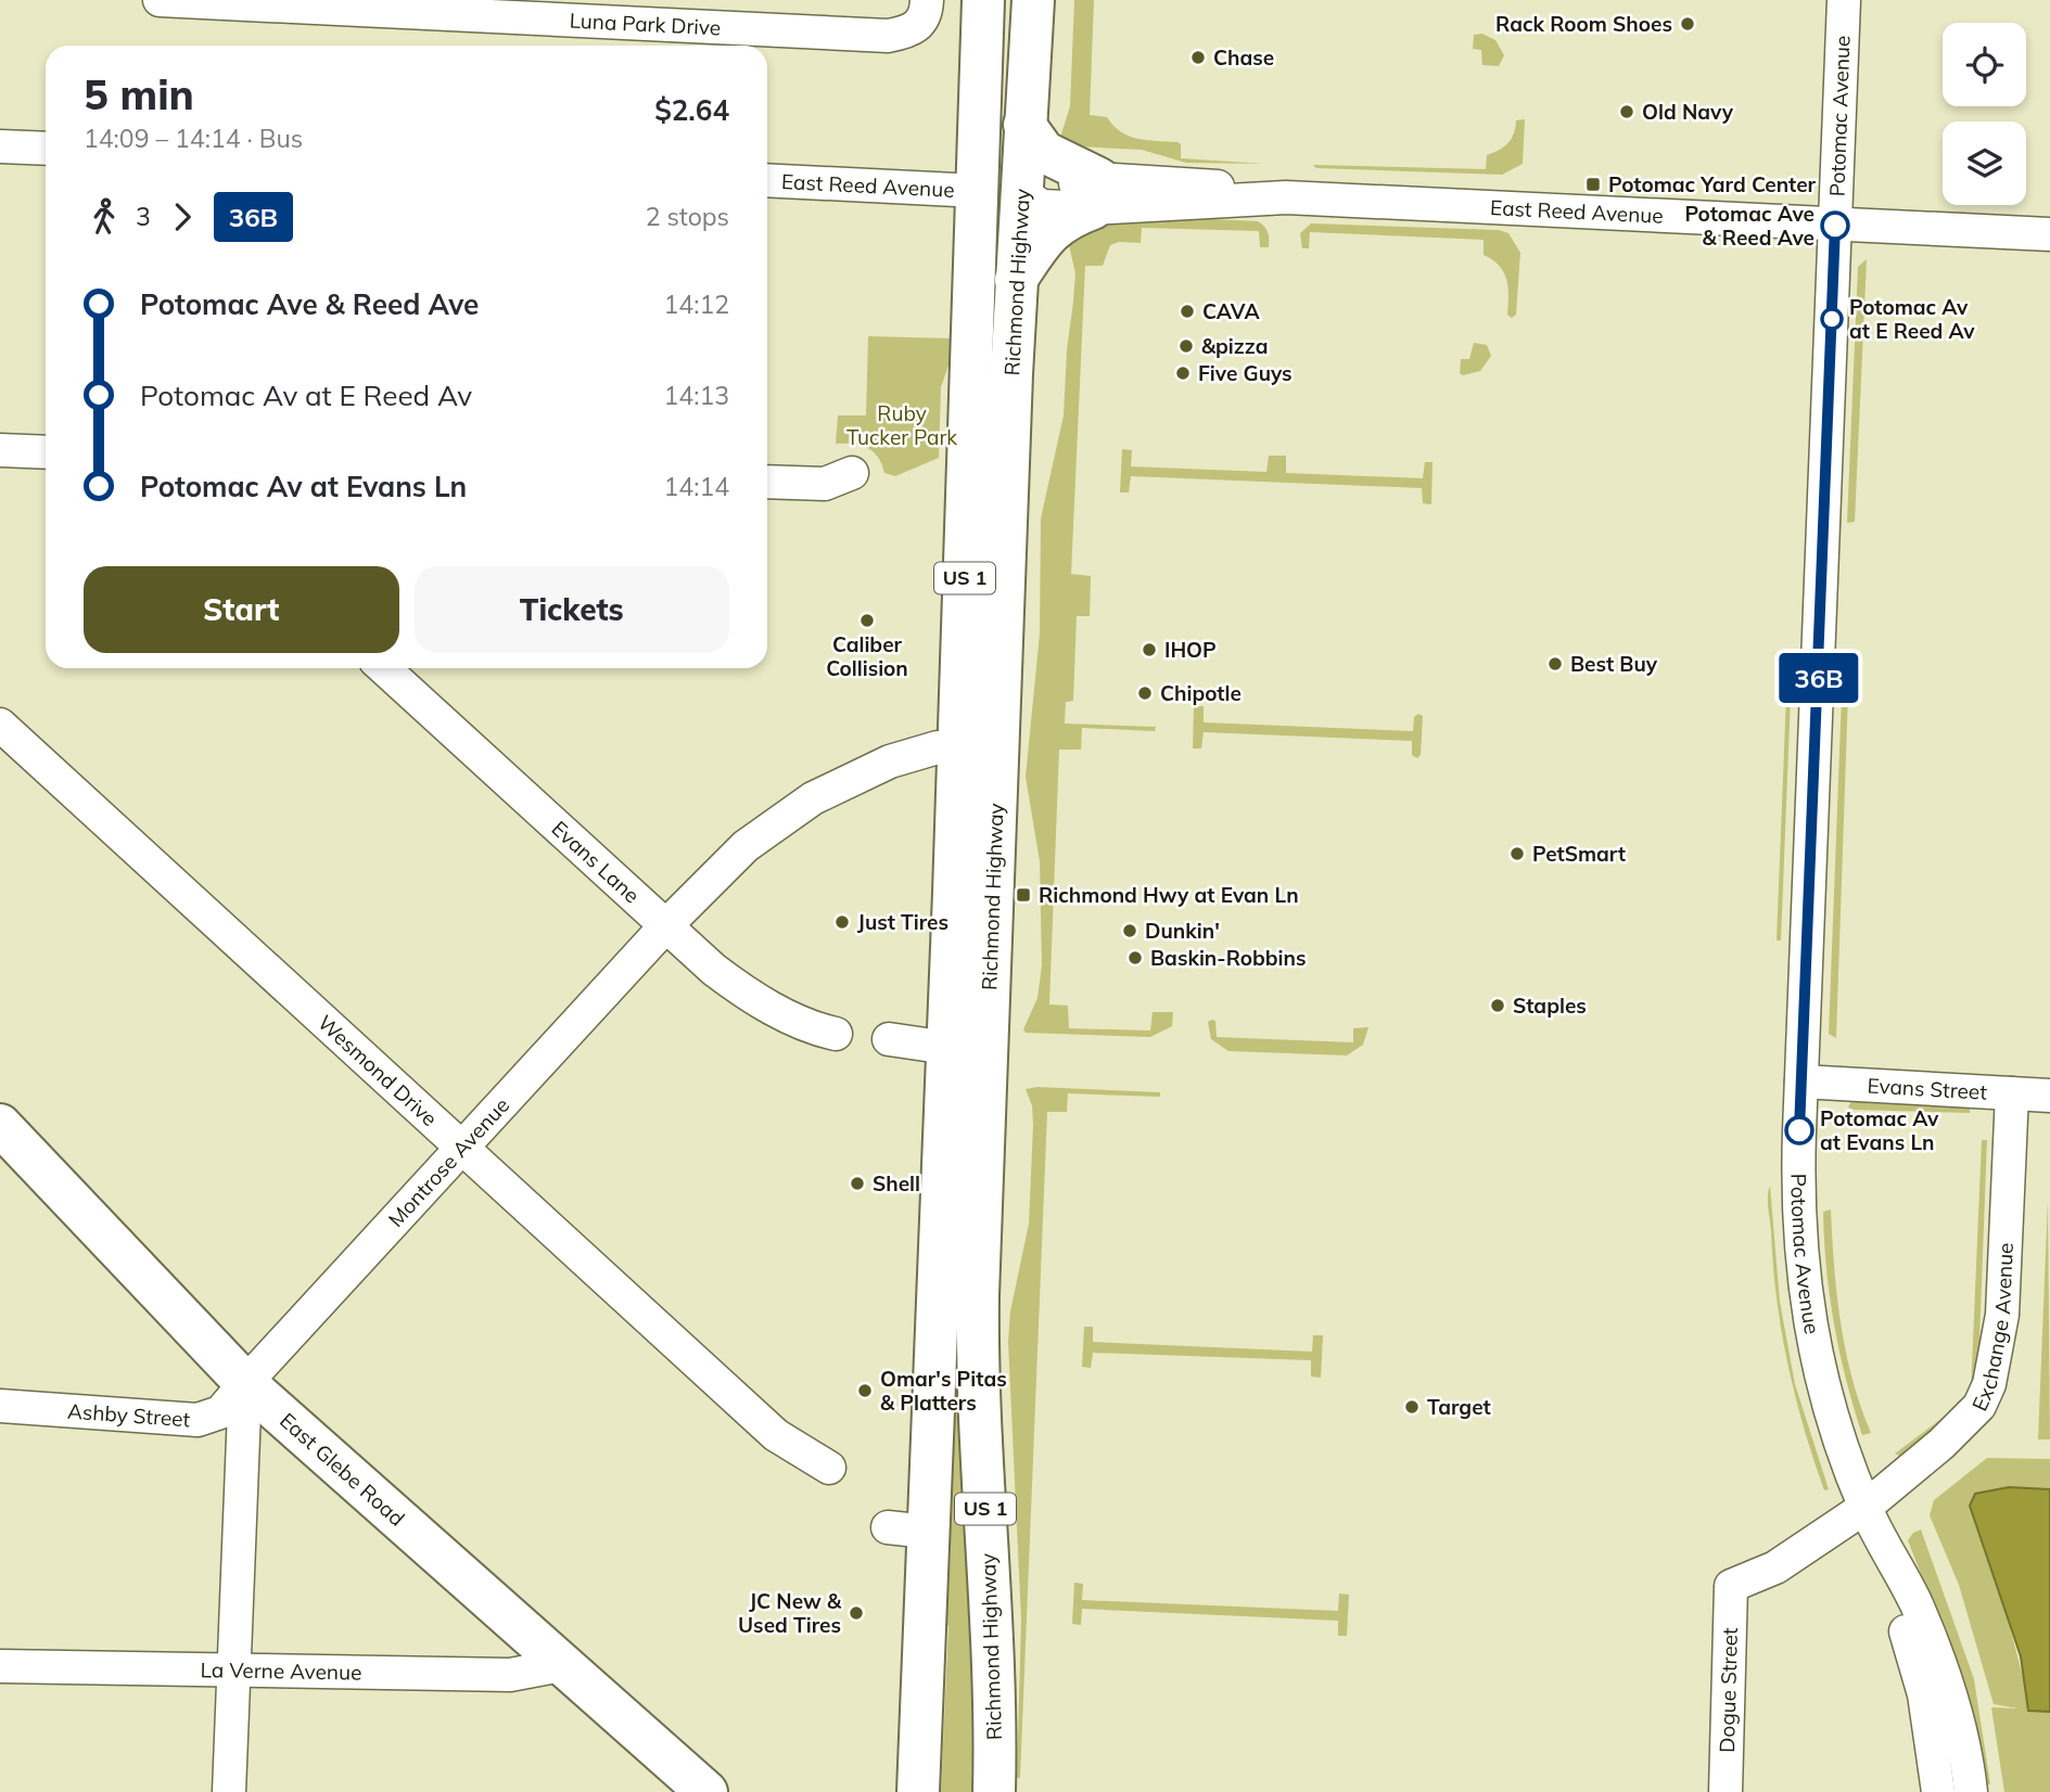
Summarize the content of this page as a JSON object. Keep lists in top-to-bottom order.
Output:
{
  "streets": {
    "main road": ["Richmond Highway", "US 1", "East Glebe Road"],
    "street": [
      "Luna Park Drive",
      "Potomac Avenue",
      "East Reed Avenue",
      "Evans Lane",
      "Wesmond Drive",
      "Evans Street",
      "Montrose Avenue",
      "Exchange Avenue",
      "Ashby Street",
      "La Verne Avenue",
      "Dogue Street"
    ]
  },
  "crossings": [
    ["Potomac Avenue", "East Reed Avenue"],
    ["Potomac Avenue", "Evans Street"],
    ["Potomac Avenue", "Exchange Avenue"],
    ["East Reed Avenue", "Richmond Highway"],
    ["Richmond Highway", "Montrose Avenue"],
    ["Evans Lane", "Montrose Avenue"],
    ["Wesmond Drive", "Montrose Avenue"],
    ["Evans Street", "Exchange Avenue"],
    ["Montrose Avenue", "Ashby Street"],
    ["Montrose Avenue", "East Glebe Road"],
    ["Exchange Avenue", "Dogue Street"],
    ["Ashby Street", "East Glebe Road"],
    ["East Glebe Road", "La Verne Avenue"]
  ],
  "parks": ["Ruby Tucker Park"],
  "places": {
    "other": [
      "Rack Room Shoes",
      "Chase",
      "Old Navy",
      "Potomac Ave & Reed Ave",
      "CAVA",
      "Potomac Av at E Reed Av",
      "&pizza",
      "Five Guys",
      "Caliber Collision",
      "IHOP",
      "Best Buy",
      "Chipotle",
      "PetSmart",
      "Just Tires",
      "Dunkin'",
      "Baskin-Robbins",
      "Staples",
      "Potomac Av at Evans Ln",
      "Shell",
      "Omar's Pitas & Platters",
      "Target",
      "JC New & Used Tires"
    ],
    "transit": ["Potomac Yard Center", "Richmond Hwy at Evan Ln"]
  },
  "lines": ["bus line 36B"],
  "page": {
    "on_map": "36B",
    "heading": ["5 min", "14:09 – 14:14 · Bus", "$2.64"],
    "legs": ["3", "36B", "2 stops"],
    "list": [
      {
        "name": "Potomac Ave & Reed Ave",
        "value": "14:12"
      },
      {
        "name": "Potomac Av at E Reed Av",
        "value": "14:13"
      },
      {
        "name": "Potomac Av at Evans Ln",
        "value": "14:14"
      }
    ],
    "buttons": ["Start", "Tickets"]
  }
}
